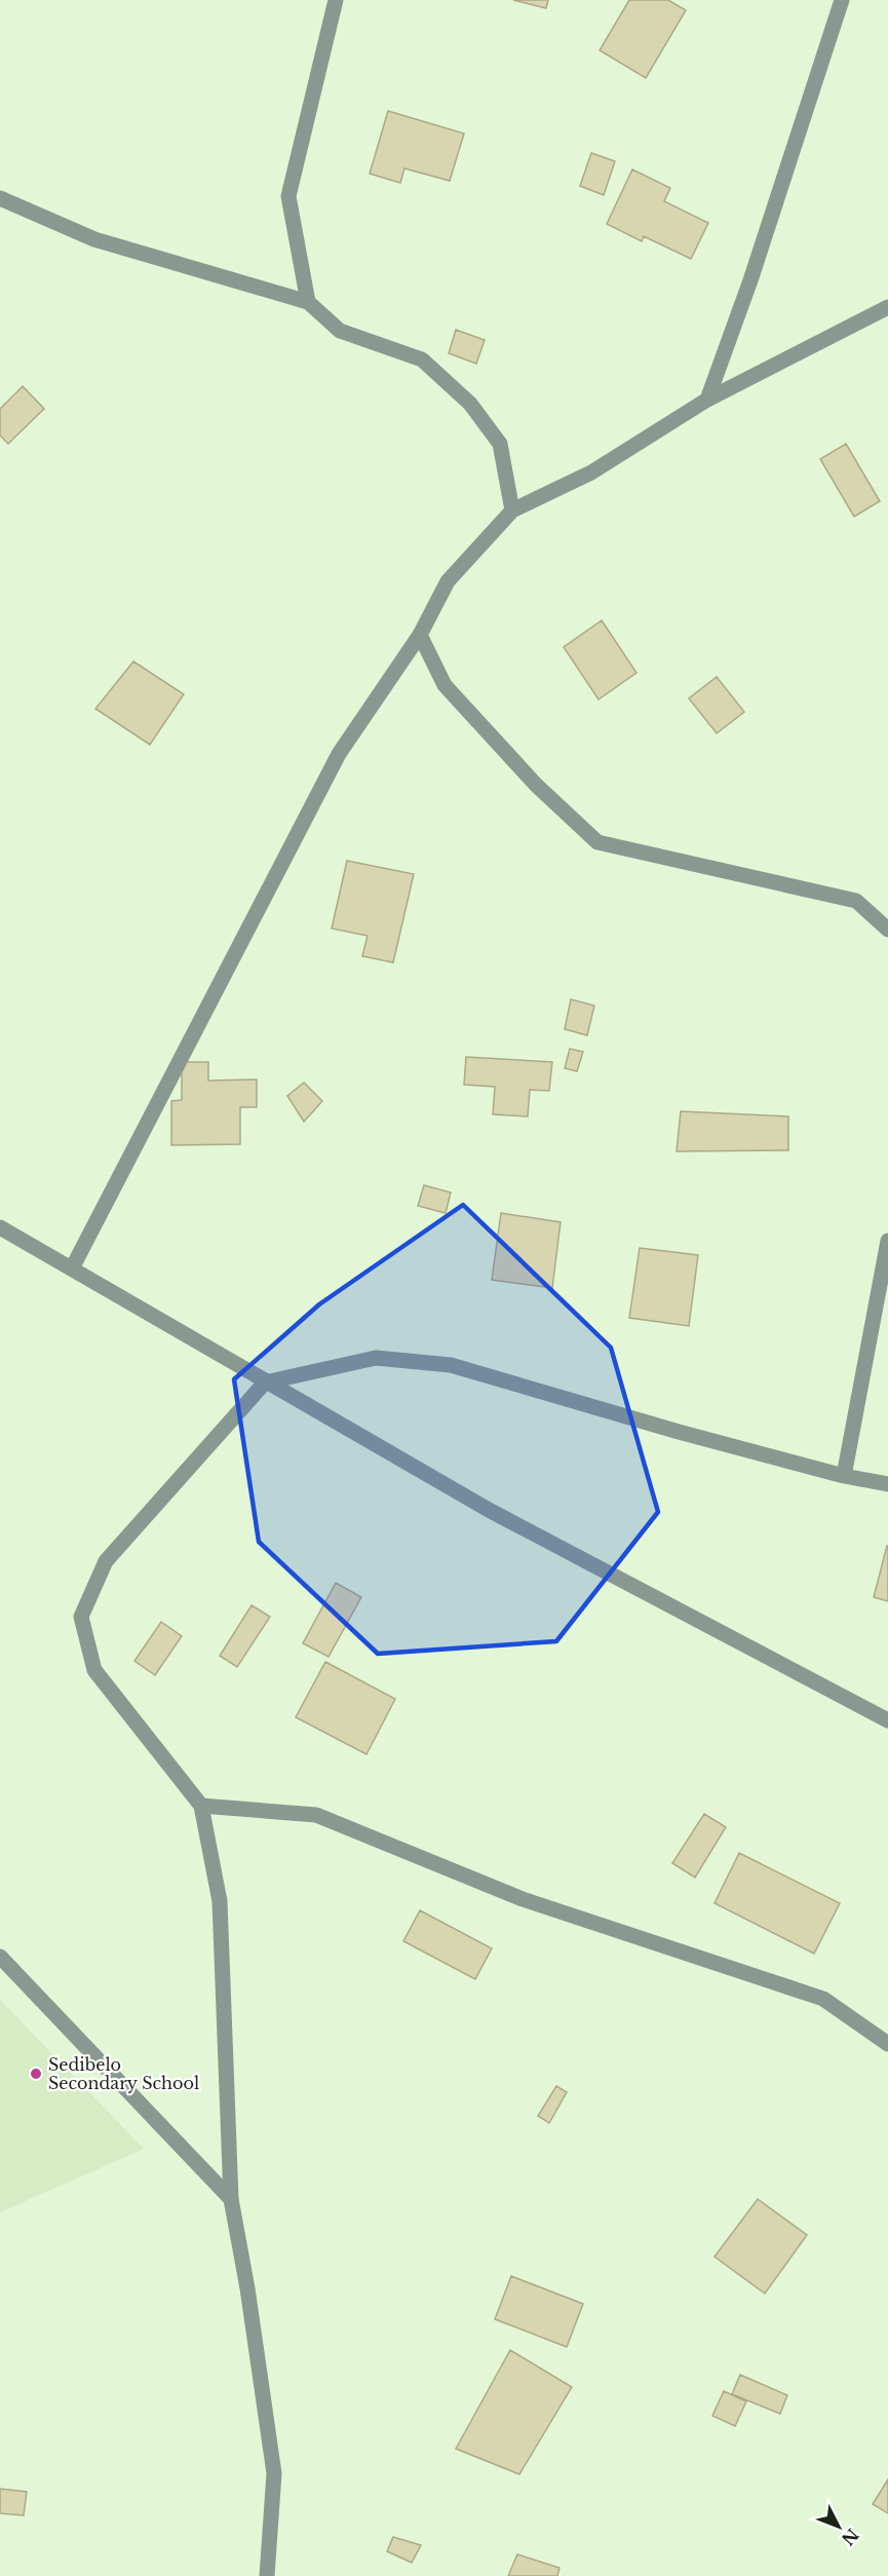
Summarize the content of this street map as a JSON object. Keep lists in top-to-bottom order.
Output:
{
  "places": ["Sedibelo Secondary School"],
  "north": "bottom right"
}
